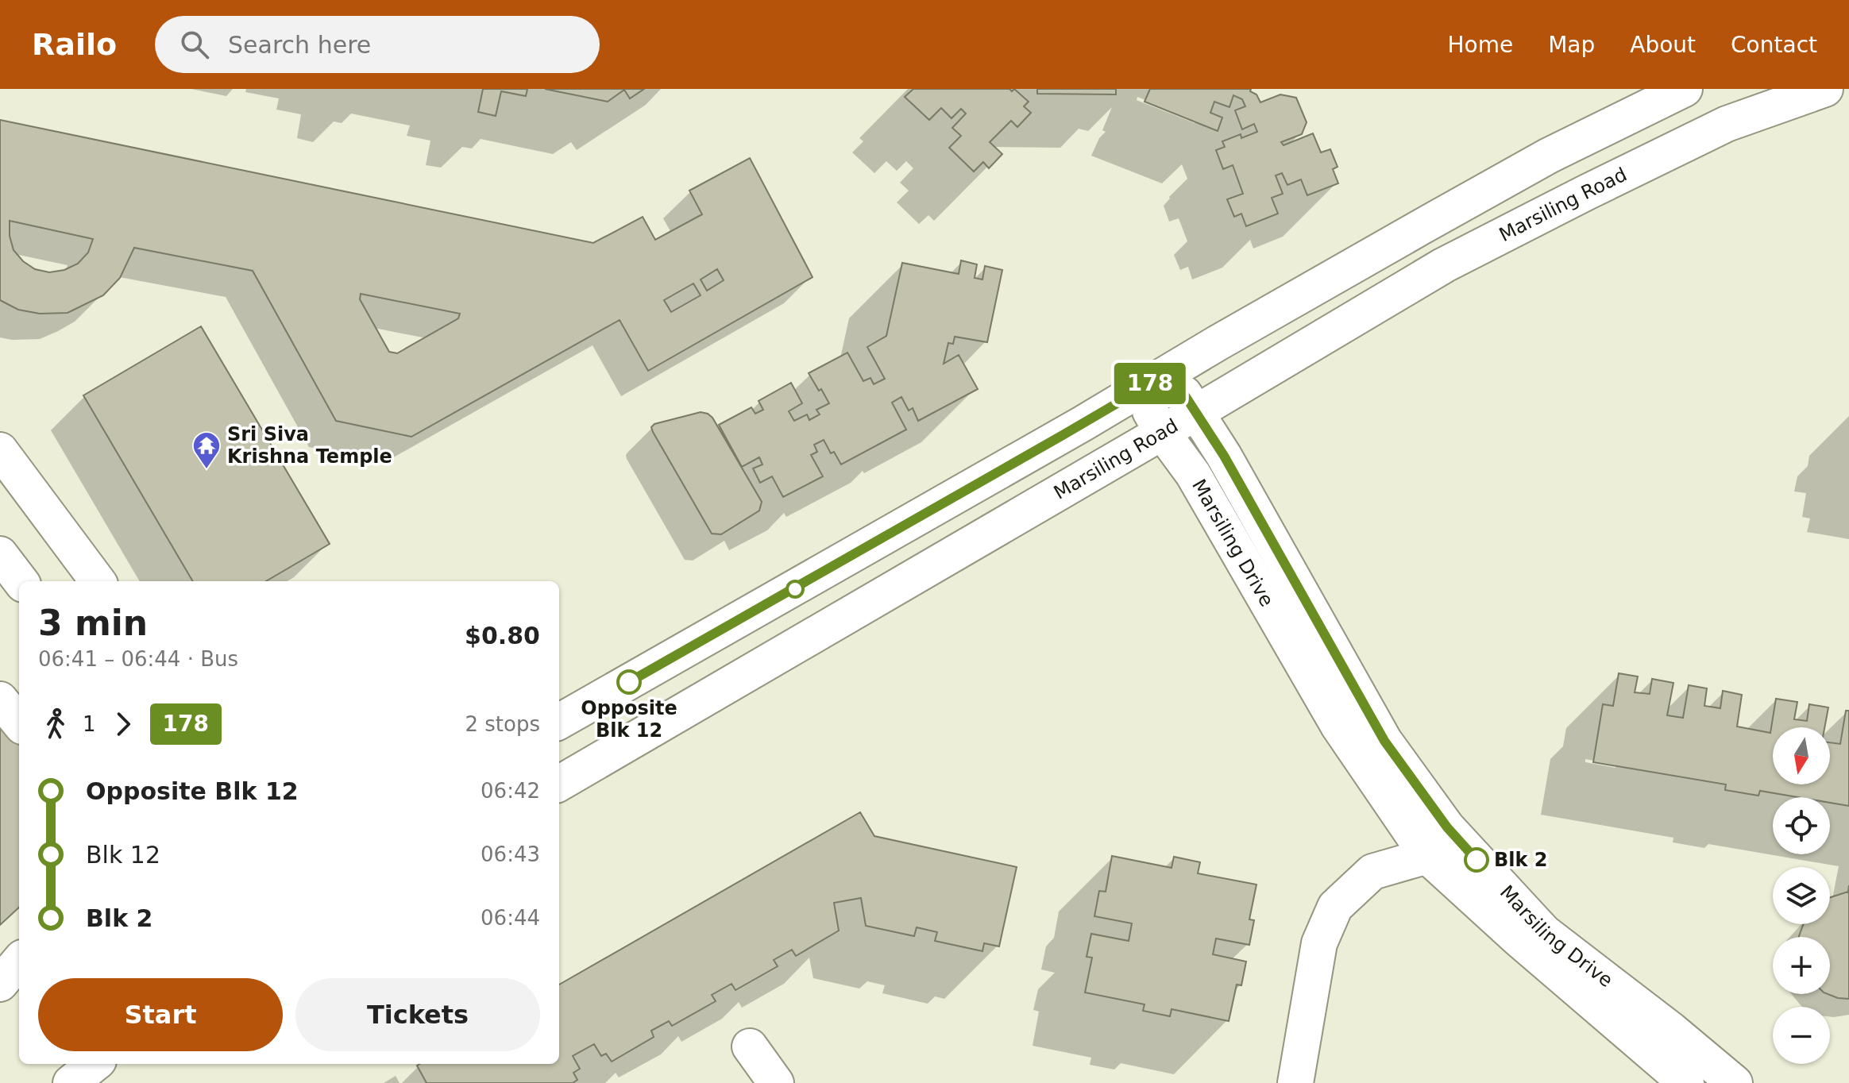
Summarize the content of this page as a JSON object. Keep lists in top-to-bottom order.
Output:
{
  "streets": {
    "street": ["Marsiling Road", "Marsiling Drive"]
  },
  "crossings": [
    ["Marsiling Road", "Marsiling Drive"]
  ],
  "places": {
    "temple": ["Sri Siva Krishna Temple"],
    "other": ["Opposite Blk 12", "Blk 2"]
  },
  "lines": ["bus line 178"],
  "north": "bottom",
  "page": {
    "header": "Railo",
    "search": "Search here",
    "nav": [
      "Home",
      "Map",
      "About",
      "Contact"
    ],
    "on_map": "178",
    "heading": ["3 min", "06:41 – 06:44 · Bus", "$0.80"],
    "legs": ["1", "178", "2 stops"],
    "map_buttons": ["+", "−"],
    "list": [
      {
        "name": "Opposite Blk 12",
        "value": "06:42"
      },
      {
        "name": "Blk 12",
        "value": "06:43"
      },
      {
        "name": "Blk 2",
        "value": "06:44"
      }
    ],
    "buttons": ["Start", "Tickets"]
  }
}
